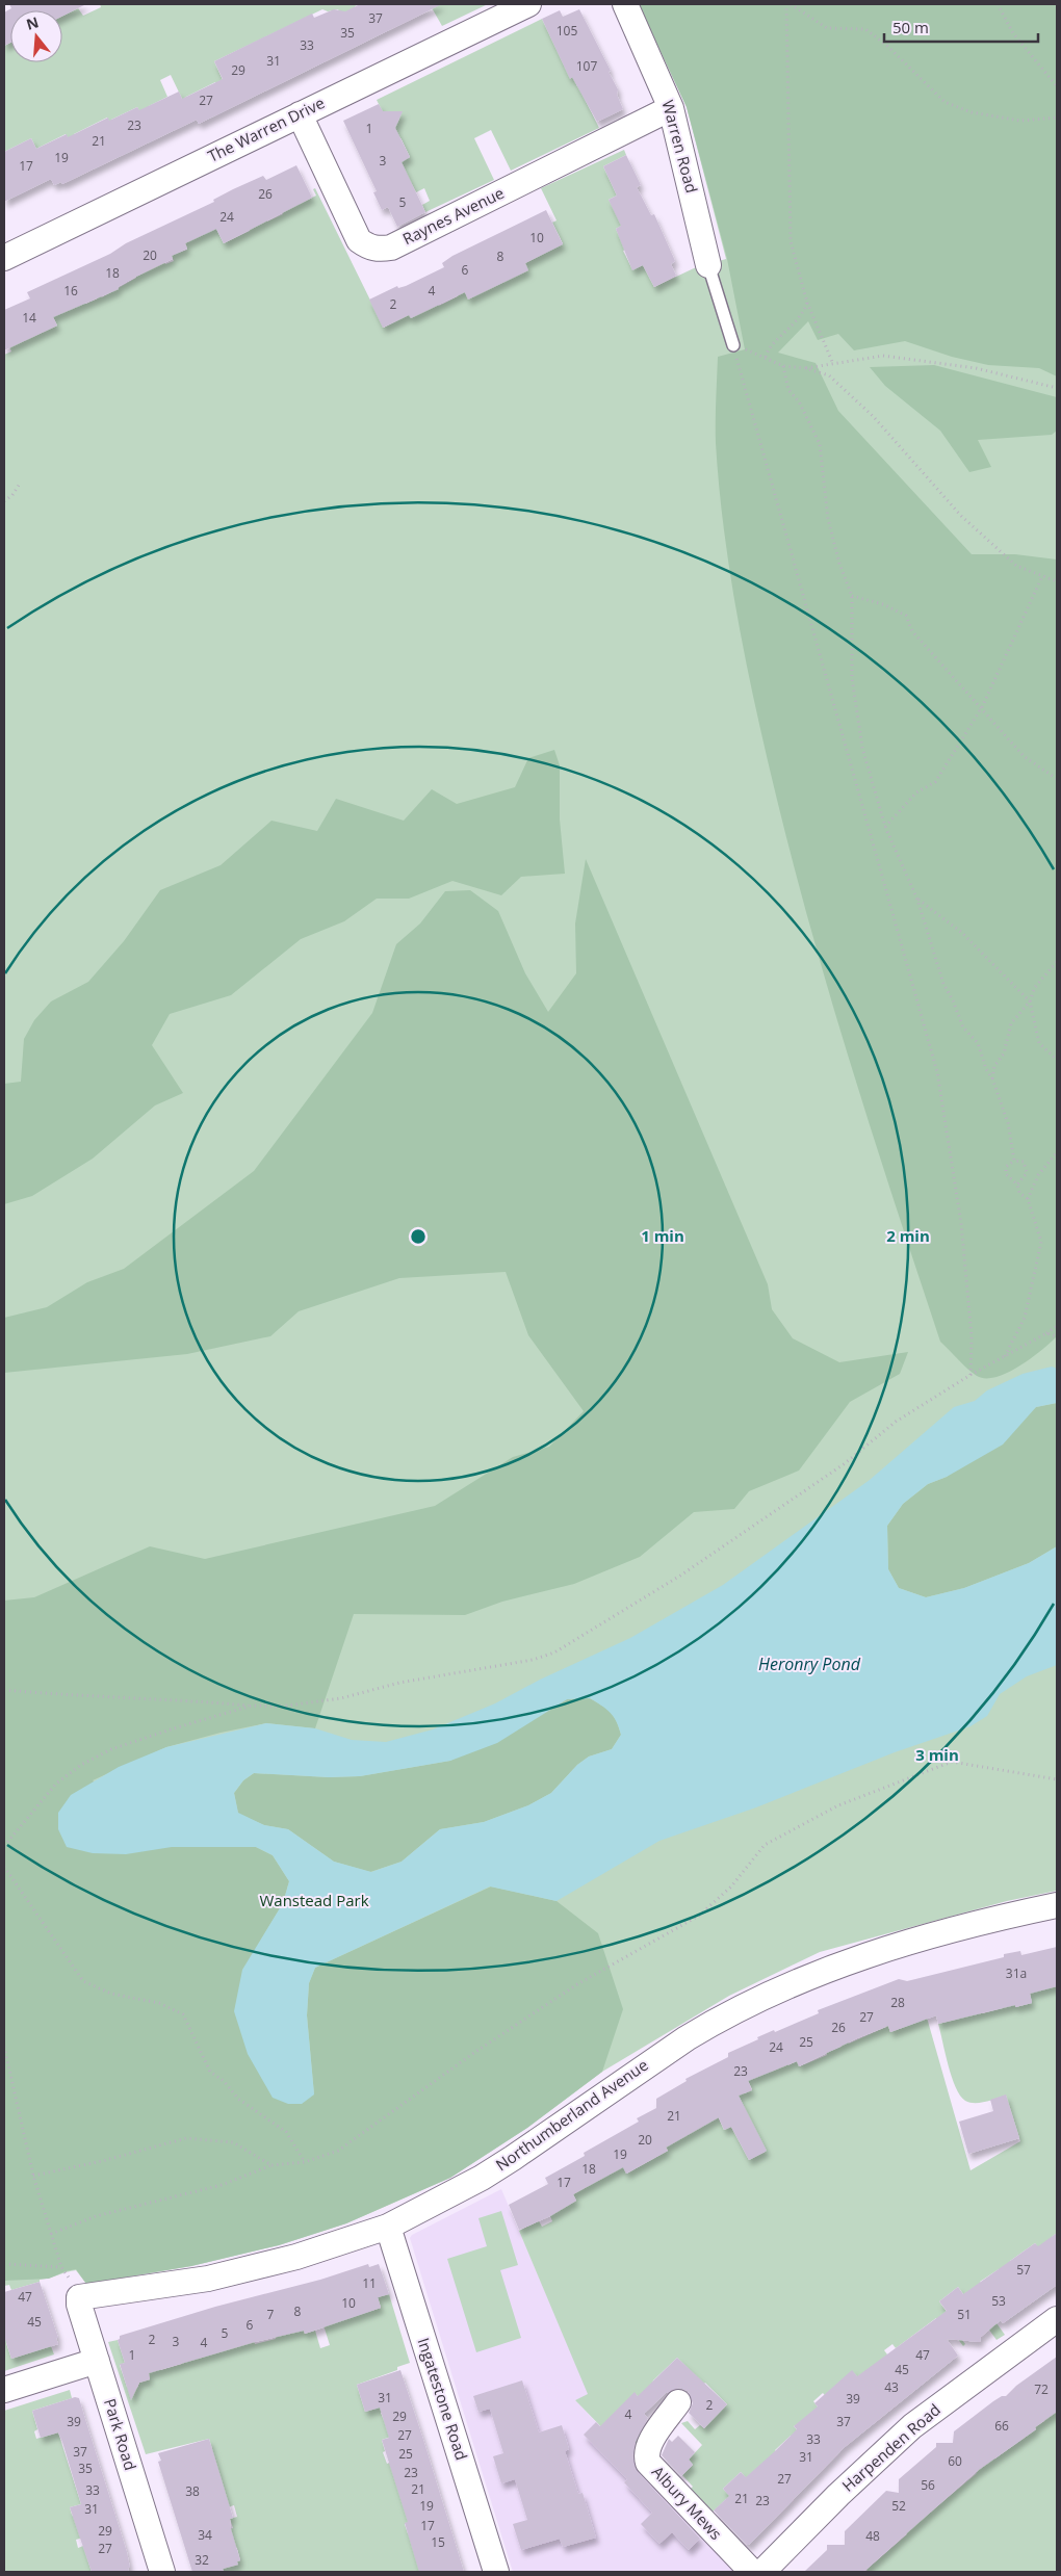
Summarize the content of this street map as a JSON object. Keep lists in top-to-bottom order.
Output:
{
  "streets": {
    "street": [
      "The Warren Drive",
      "Warren Road",
      "Raynes Avenue",
      "Northumberland Avenue",
      "Ingatestone Road",
      "Park Road",
      "Harpenden Road",
      "Albury Mews"
    ]
  },
  "crossings": [
    ["The Warren Drive", "Raynes Avenue"],
    ["Warren Road", "Raynes Avenue"],
    ["Northumberland Avenue", "Ingatestone Road"],
    ["Northumberland Avenue", "Park Road"]
  ],
  "water": ["Heronry Pond"],
  "parks": ["Wanstead Park"],
  "house_numbers": [
    "37",
    "105",
    "35",
    "33",
    "31",
    "107",
    "29",
    "27",
    "23",
    "1",
    "21",
    "19",
    "3",
    "17",
    "26",
    "5",
    "24",
    "10",
    "20",
    "8",
    "6",
    "18",
    "16",
    "4",
    "2",
    "14",
    "31a",
    "28",
    "27",
    "26",
    "25",
    "24",
    "23",
    "21",
    "20",
    "19",
    "18",
    "17",
    "57",
    "11",
    "47",
    "53",
    "10",
    "8",
    "7",
    "51",
    "45",
    "6",
    "5",
    "2",
    "3",
    "4",
    "1",
    "47",
    "45",
    "43",
    "72",
    "31",
    "39",
    "2",
    "4",
    "29",
    "39",
    "37",
    "66",
    "27",
    "33",
    "37",
    "25",
    "31",
    "60",
    "35",
    "23",
    "27",
    "56",
    "21",
    "33",
    "38",
    "21",
    "23",
    "19",
    "52",
    "31",
    "17",
    "29",
    "34",
    "48",
    "15",
    "27",
    "32"
  ],
  "scale_bar": "50 m",
  "north": "top",
  "rings": ["1 min", "2 min", "3 min"]
}
